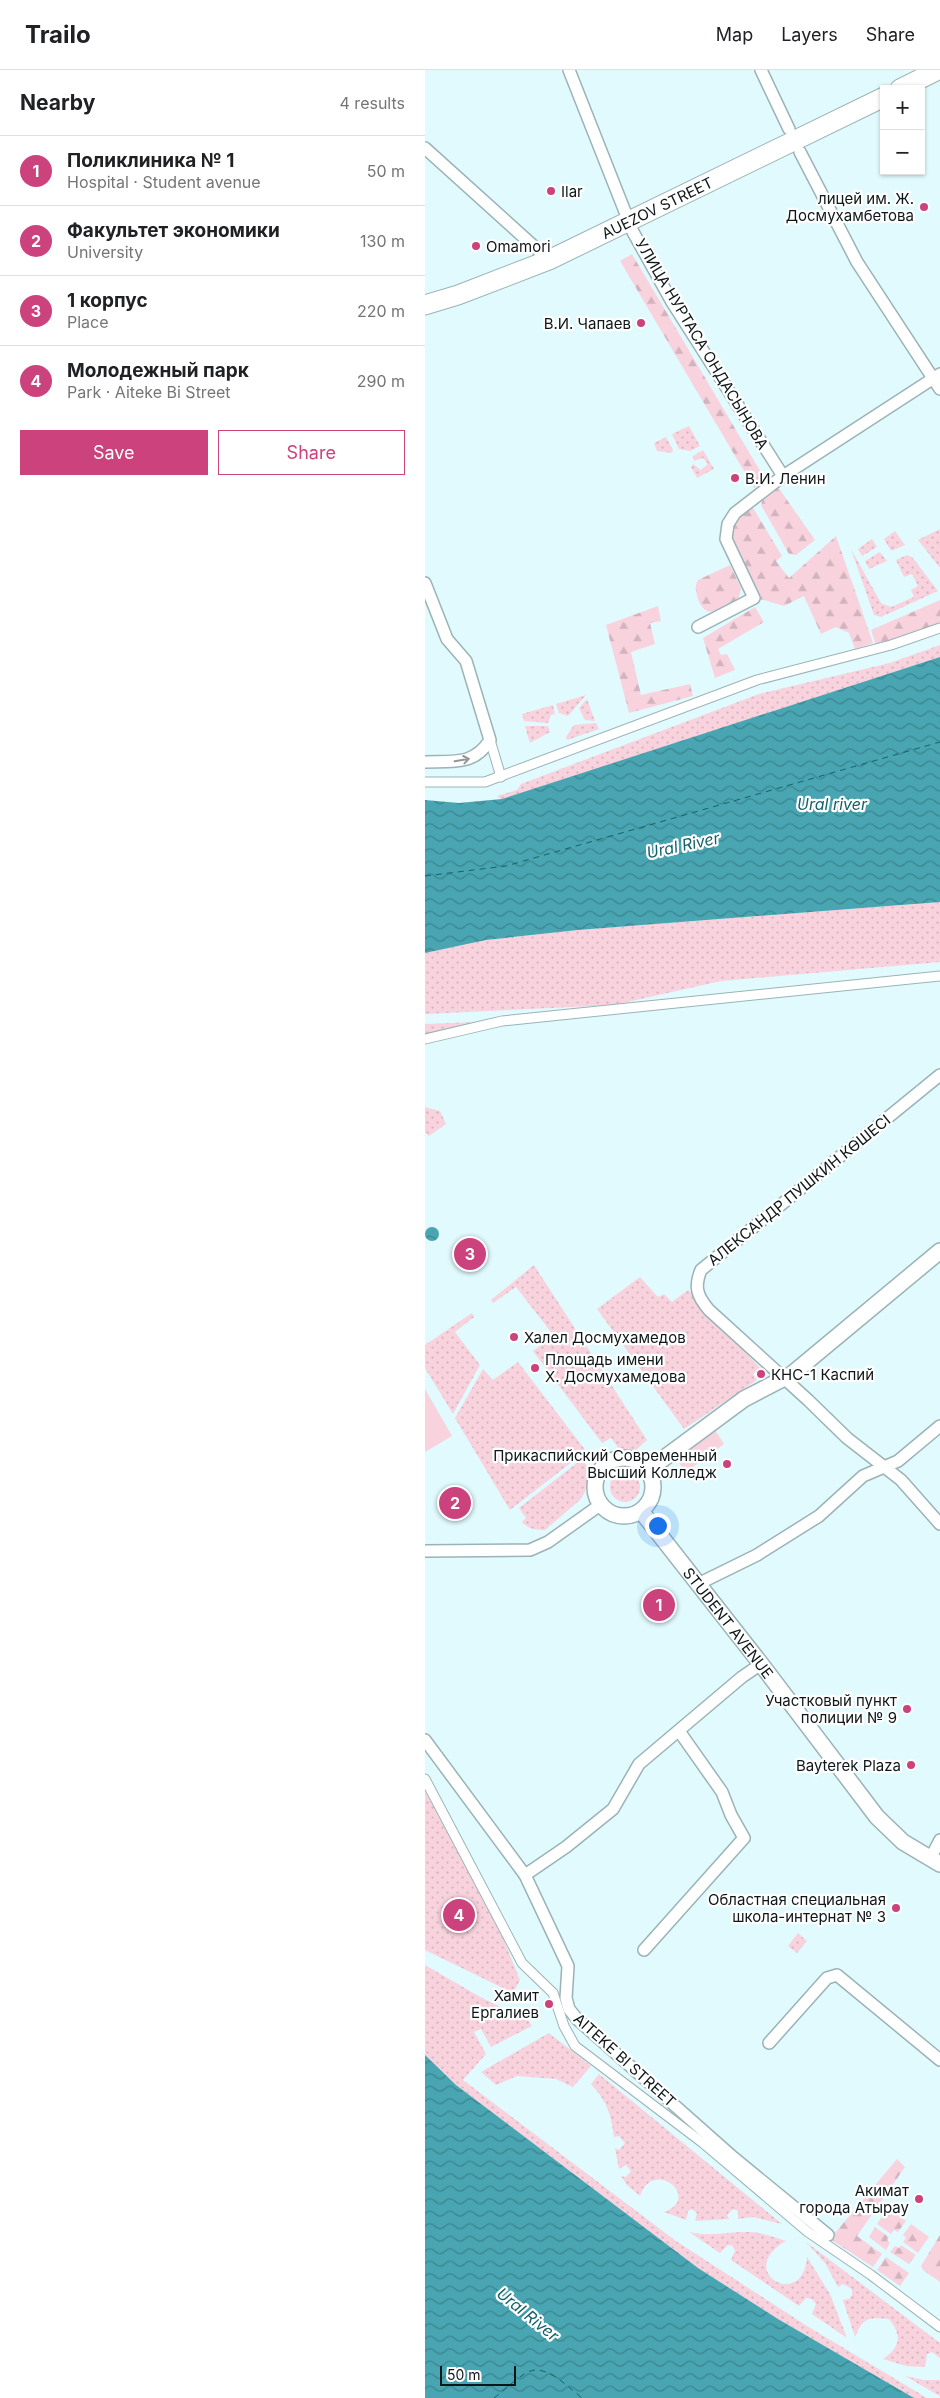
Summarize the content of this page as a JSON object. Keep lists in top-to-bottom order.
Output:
{
  "streets": {
    "main road": ["AUEZOV STREET"],
    "street": [
      "УЛИЦА НУРТАСА ОНДАСЫНОВА",
      "АЛЕКСАНДР ПУШКИН КӨШЕСІ",
      "STUDENT AVENUE",
      "AITEKE BI STREET"
    ]
  },
  "crossings": [
    ["AUEZOV STREET", "УЛИЦА НУРТАСА ОНДАСЫНОВА"]
  ],
  "water": ["Ural river", "Ural River"],
  "places": [
    "Ilar",
    "лицей им. Ж. Досмухамбетова",
    "Omamori",
    "В.И. Чапаев",
    "В.И. Ленин",
    "Халел Досмухамедов",
    "Площадь имени Х. Досмухамедова",
    "КНС-1 Каспий",
    "Прикаспийский Современный Высший Колледж",
    "Участковый пункт полиции № 9",
    "Bayterek Plaza",
    "Областная специальная школа-интернат № 3",
    "Хамит Ергалиев",
    "Акимат города Атырау"
  ],
  "scale_bar": "50 m",
  "page": {
    "header": "Trailo",
    "nav": ["Map", "Layers", "Share"],
    "heading": ["Nearby", "4 results"],
    "map_buttons": ["+", "−"],
    "list": [
      {
        "mark": "1",
        "name": "Поликлиника № 1",
        "note": "Hospital · Student avenue",
        "value": "50 m"
      },
      {
        "mark": "2",
        "name": "Факультет экономики",
        "note": "University",
        "value": "130 m"
      },
      {
        "mark": "3",
        "name": "1 корпус",
        "note": "Place",
        "value": "220 m"
      },
      {
        "mark": "4",
        "name": "Молодежный парк",
        "note": "Park · Aiteke Bi Street",
        "value": "290 m"
      }
    ],
    "buttons": ["Save", "Share"],
    "pins": [
      "3",
      "2",
      "1",
      "4"
    ],
    "scale": "50 m"
  }
}
